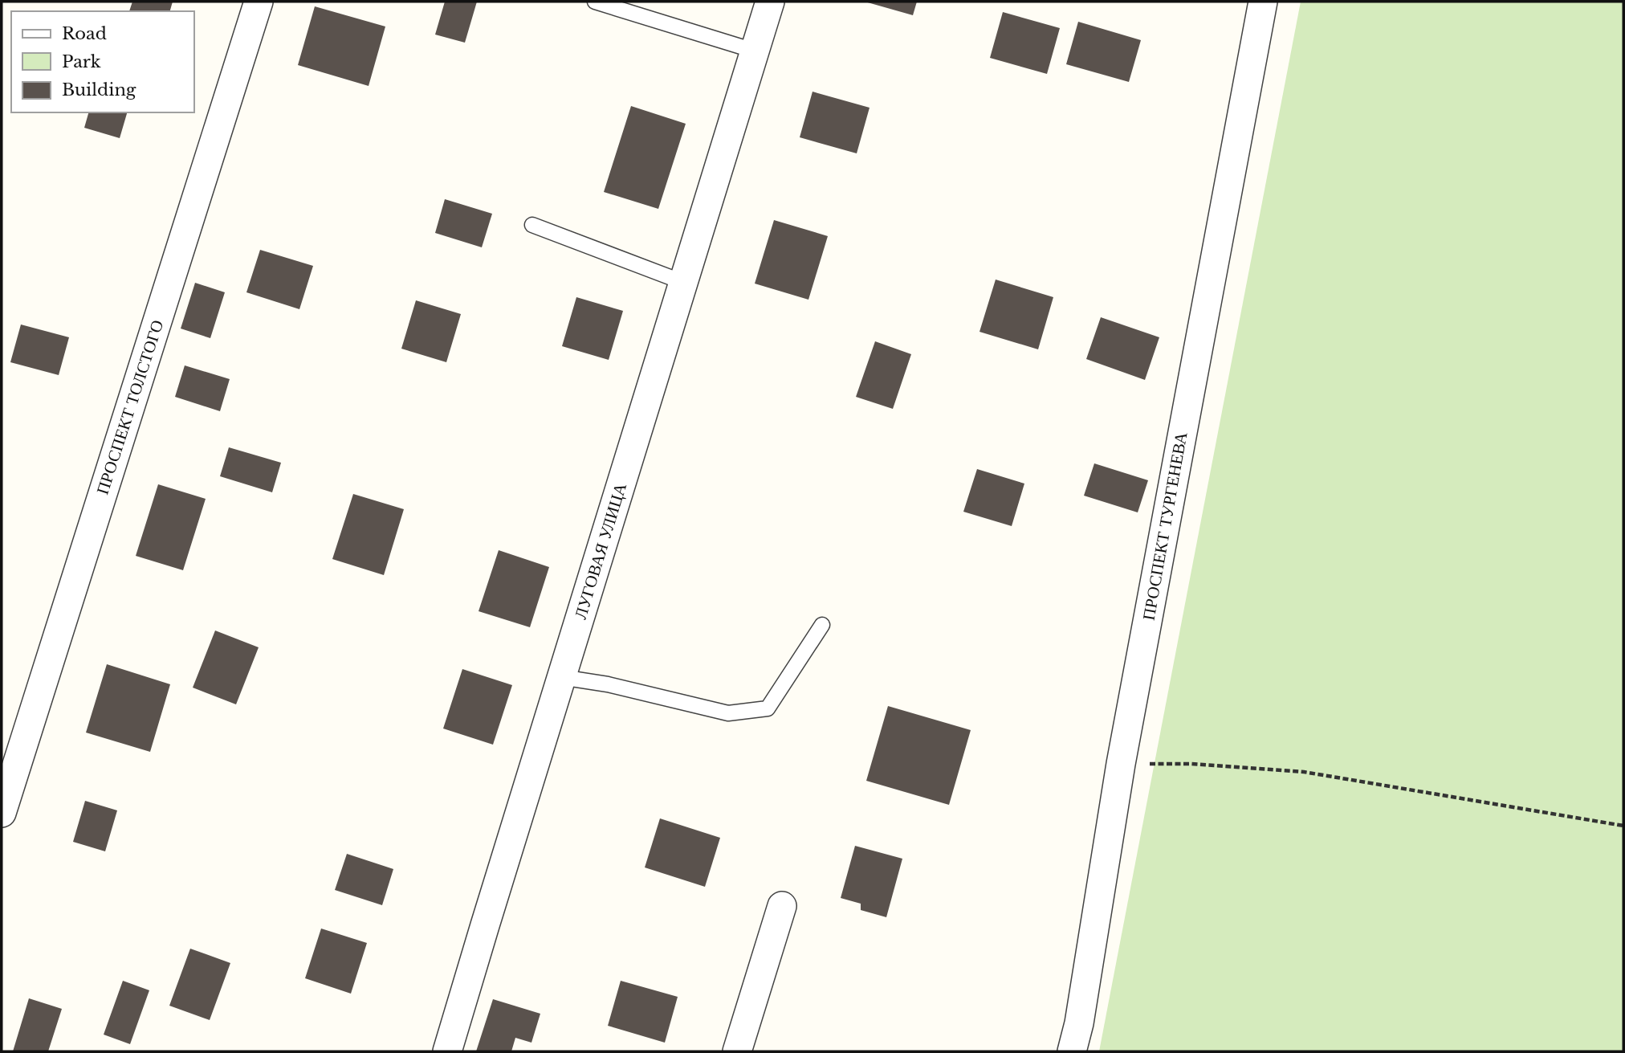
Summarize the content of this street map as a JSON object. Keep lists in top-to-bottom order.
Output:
{
  "streets": {
    "street": ["ПРОСПЕКТ ТОЛСТОГО", "ПРОСПЕКТ ТУРГЕНЕВА", "ЛУГОВАЯ УЛИЦА"]
  },
  "legend": ["Road", "Park", "Building"]
}
